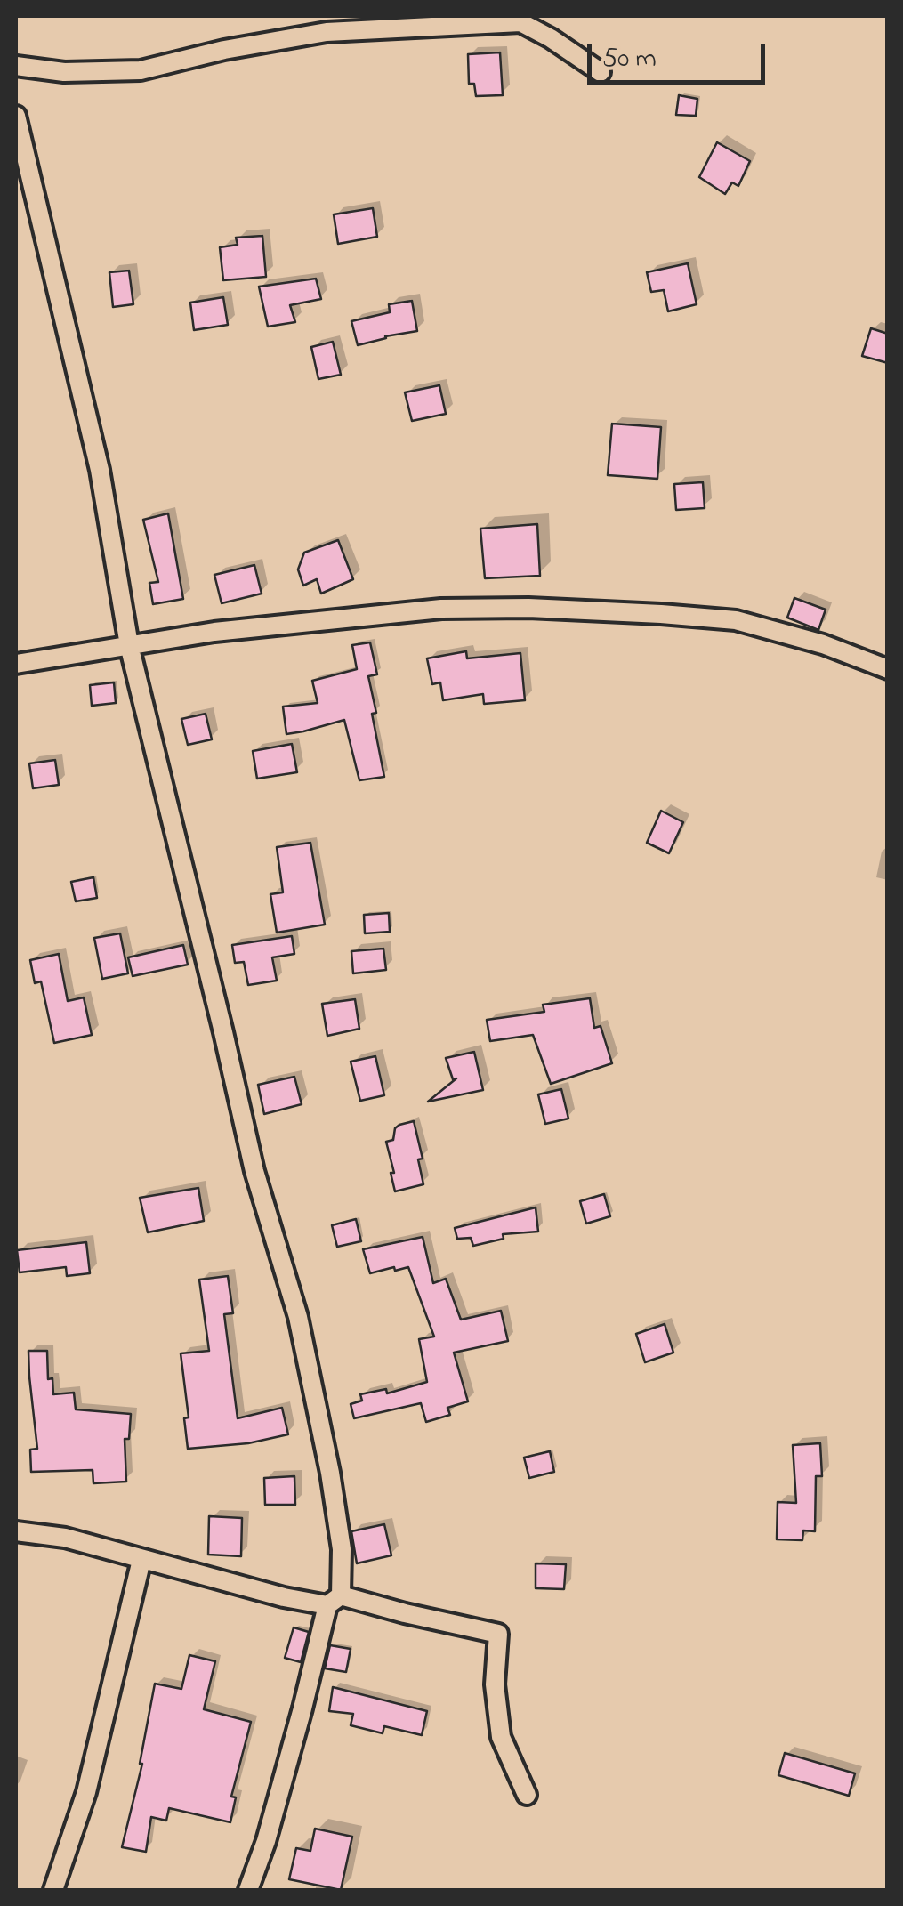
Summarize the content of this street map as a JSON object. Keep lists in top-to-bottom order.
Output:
{
  "scale_bar": "50 m"
}
